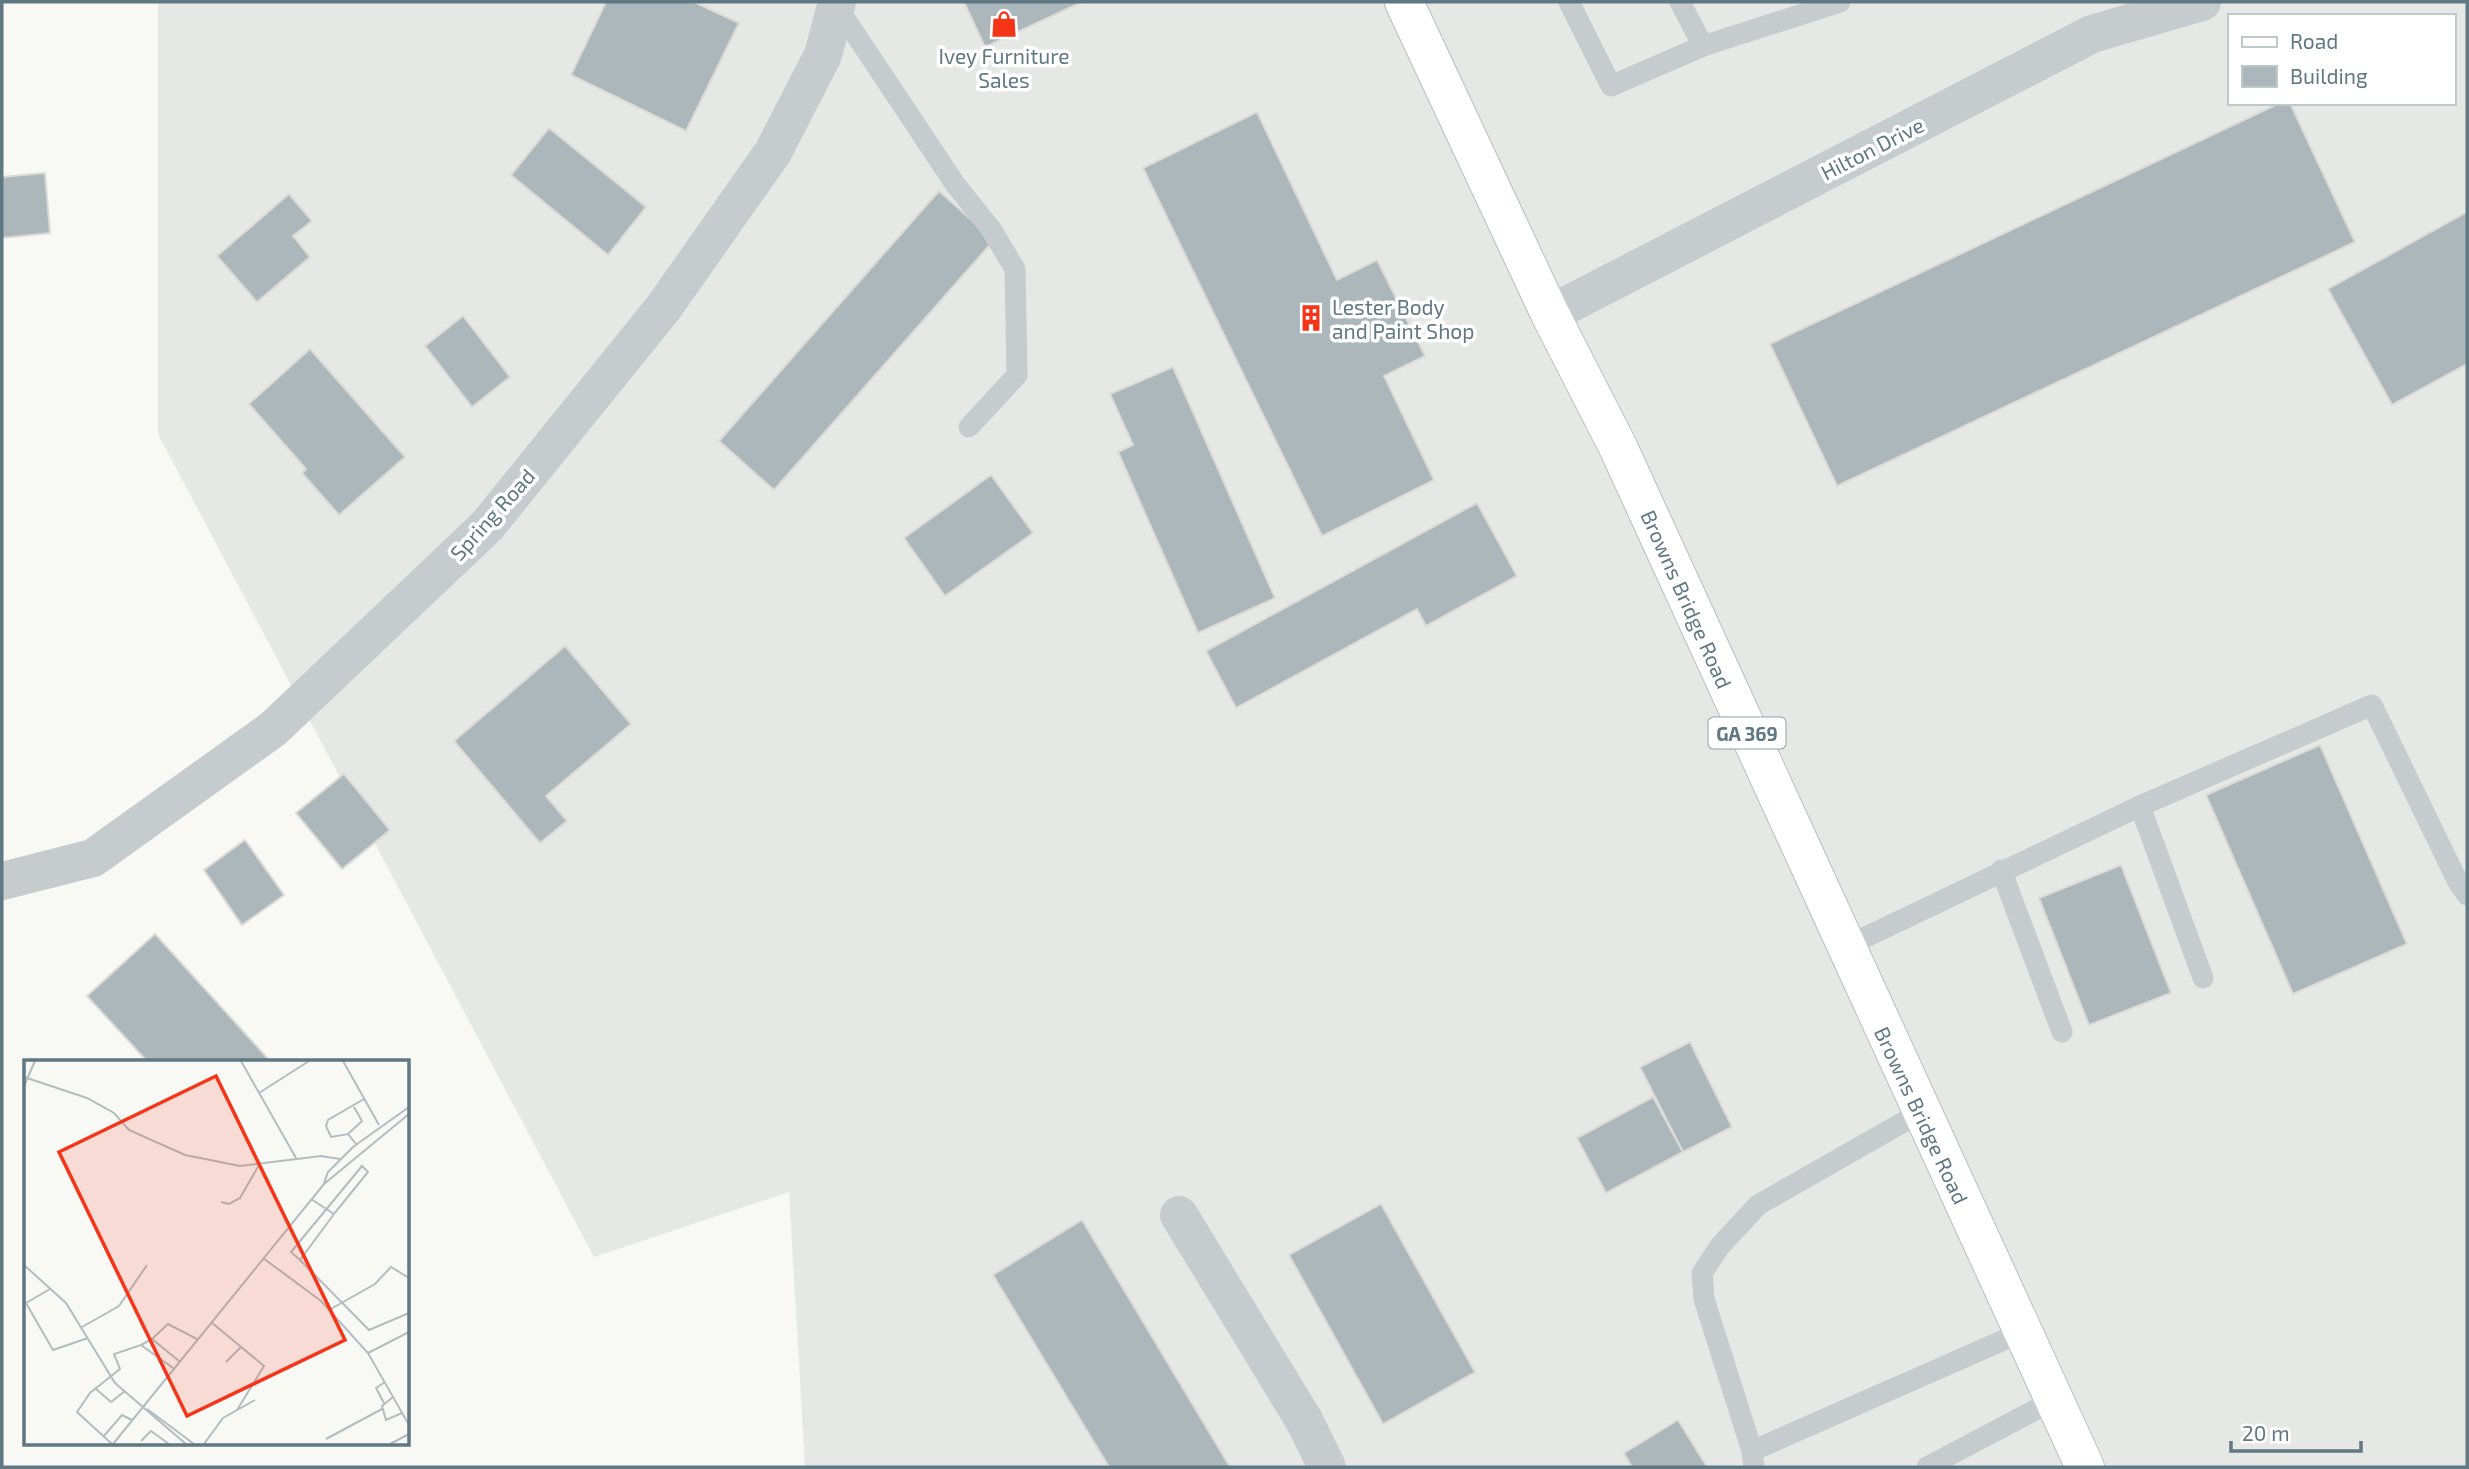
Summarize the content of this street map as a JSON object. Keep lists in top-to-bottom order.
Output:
{
  "streets": {
    "main road": ["Browns Bridge Road", "GA 369"],
    "street": ["Hilton Drive", "Spring Road"]
  },
  "crossings": [
    ["Hilton Drive", "Browns Bridge Road"]
  ],
  "places": {
    "shop": ["Ivey Furniture Sales"],
    "building": ["Lester Body and Paint Shop"]
  },
  "legend": ["Road", "Building"],
  "scale_bar": "20 m"
}
